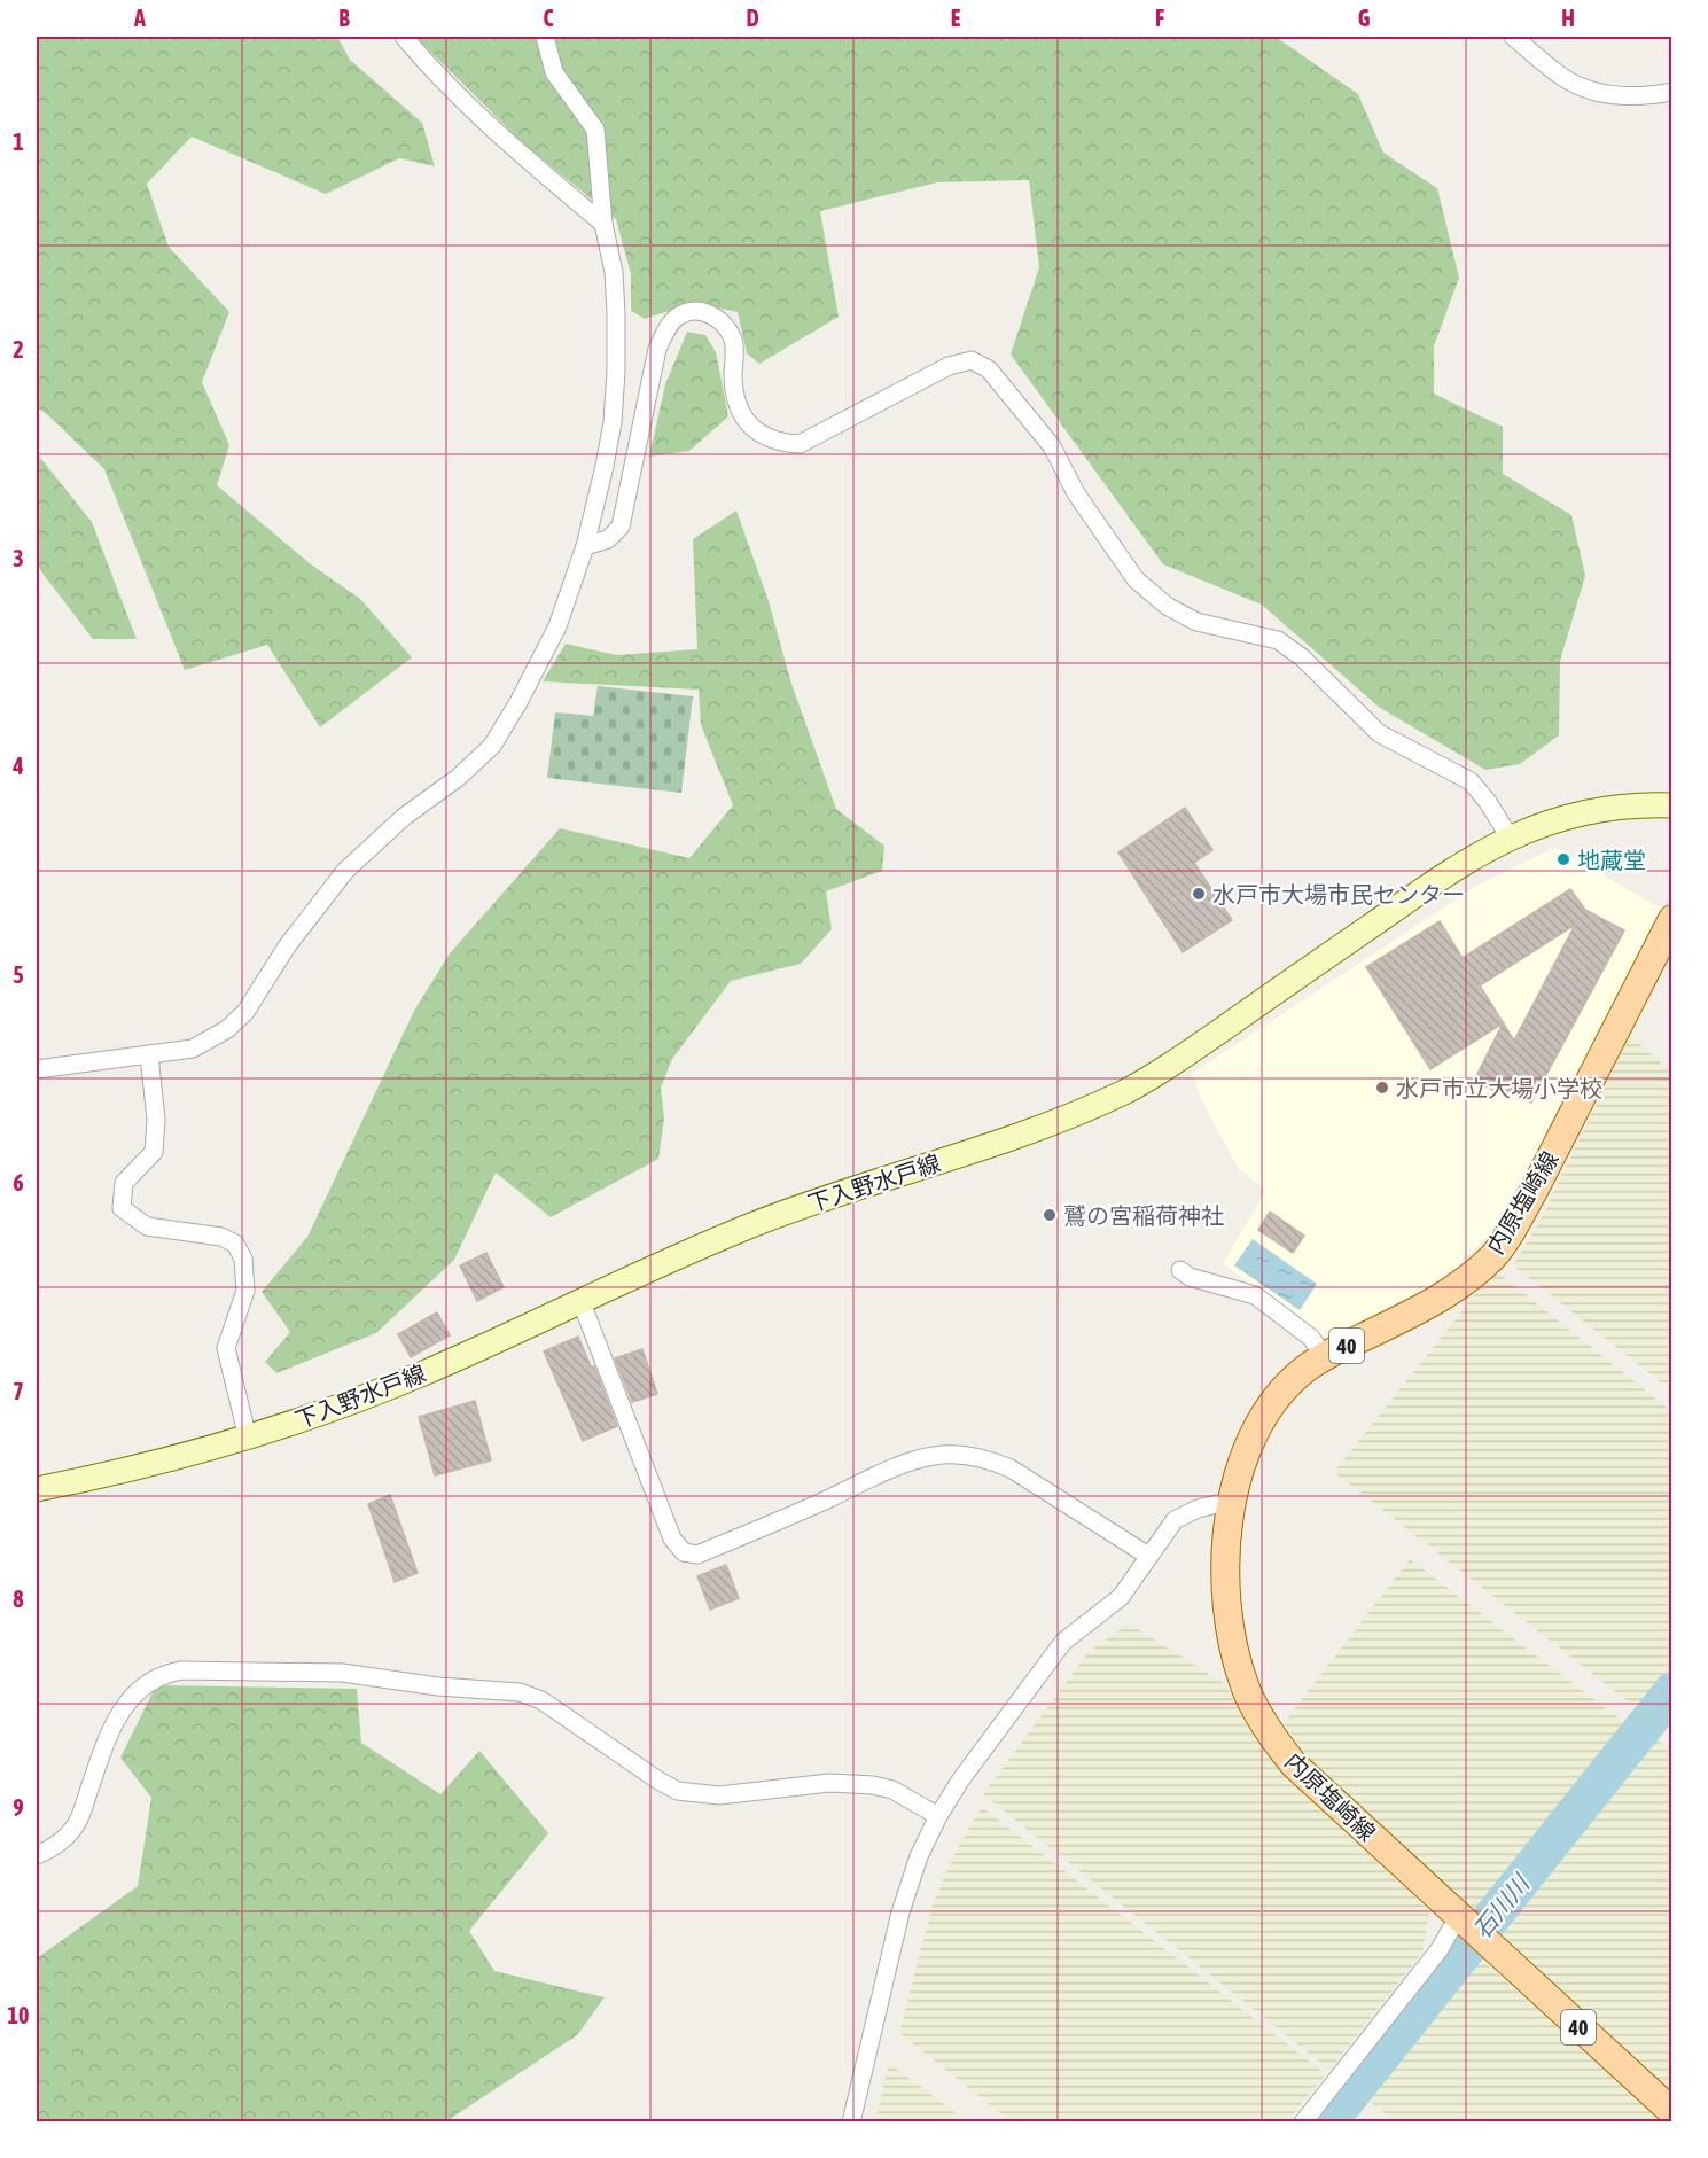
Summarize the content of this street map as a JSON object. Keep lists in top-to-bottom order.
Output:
{
  "streets": {
    "main road": ["下入野水戸線", "内原塩崎線", "40"]
  },
  "water": ["石川川"],
  "places": [
    "地蔵堂",
    "水戸市大場市民センター",
    "水戸市立大場小学校",
    "鷲の宮稲荷神社"
  ],
  "grid": {
    "columns": [
      "A",
      "B",
      "C",
      "D",
      "E",
      "F",
      "G",
      "H"
    ],
    "rows": [
      "1",
      "2",
      "3",
      "4",
      "5",
      "6",
      "7",
      "8",
      "9",
      "10"
    ]
  }
}
